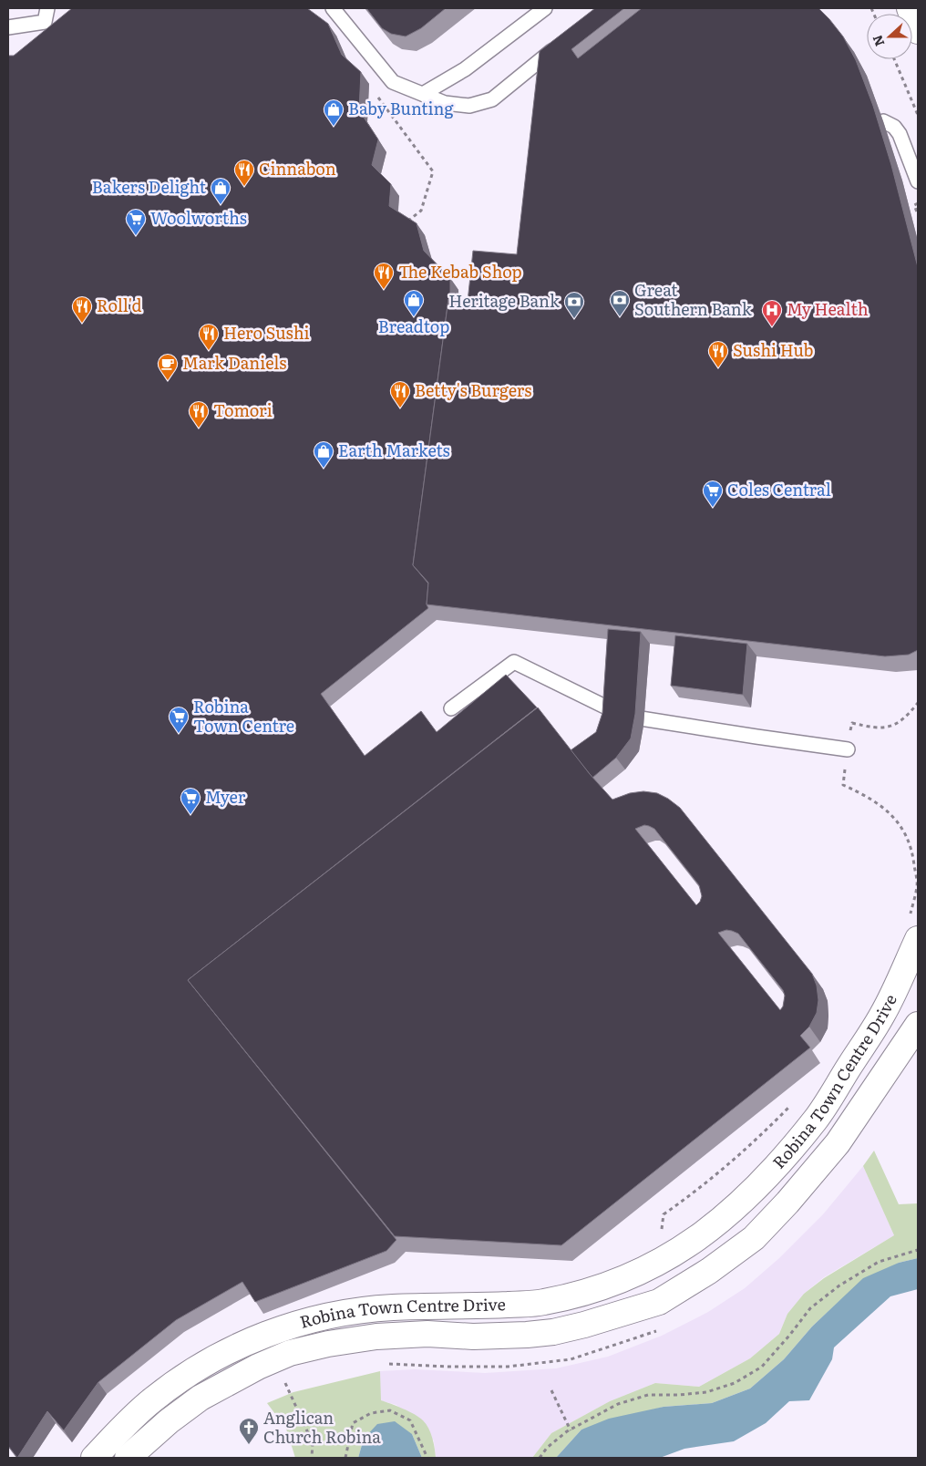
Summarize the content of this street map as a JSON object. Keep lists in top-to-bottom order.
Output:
{
  "streets": {
    "street": ["Robina Town Centre Drive"]
  },
  "places": {
    "shop": [
      "Baby Bunting",
      "Bakers Delight",
      "Breadtop",
      "Earth Markets"
    ],
    "restaurant": [
      "Cinnabon",
      "The Kebab Shop",
      "Roll'd",
      "Hero Sushi",
      "Sushi Hub",
      "Betty's Burgers",
      "Tomori"
    ],
    "supermarket": [
      "Woolworths",
      "Coles Central",
      "Robina Town Centre",
      "Myer"
    ],
    "bank": ["Great Southern Bank", "Heritage Bank"],
    "hospital": ["My Health"],
    "cafe": ["Mark Daniels"],
    "church": ["Anglican Church Robina"]
  },
  "north": "left"
}
